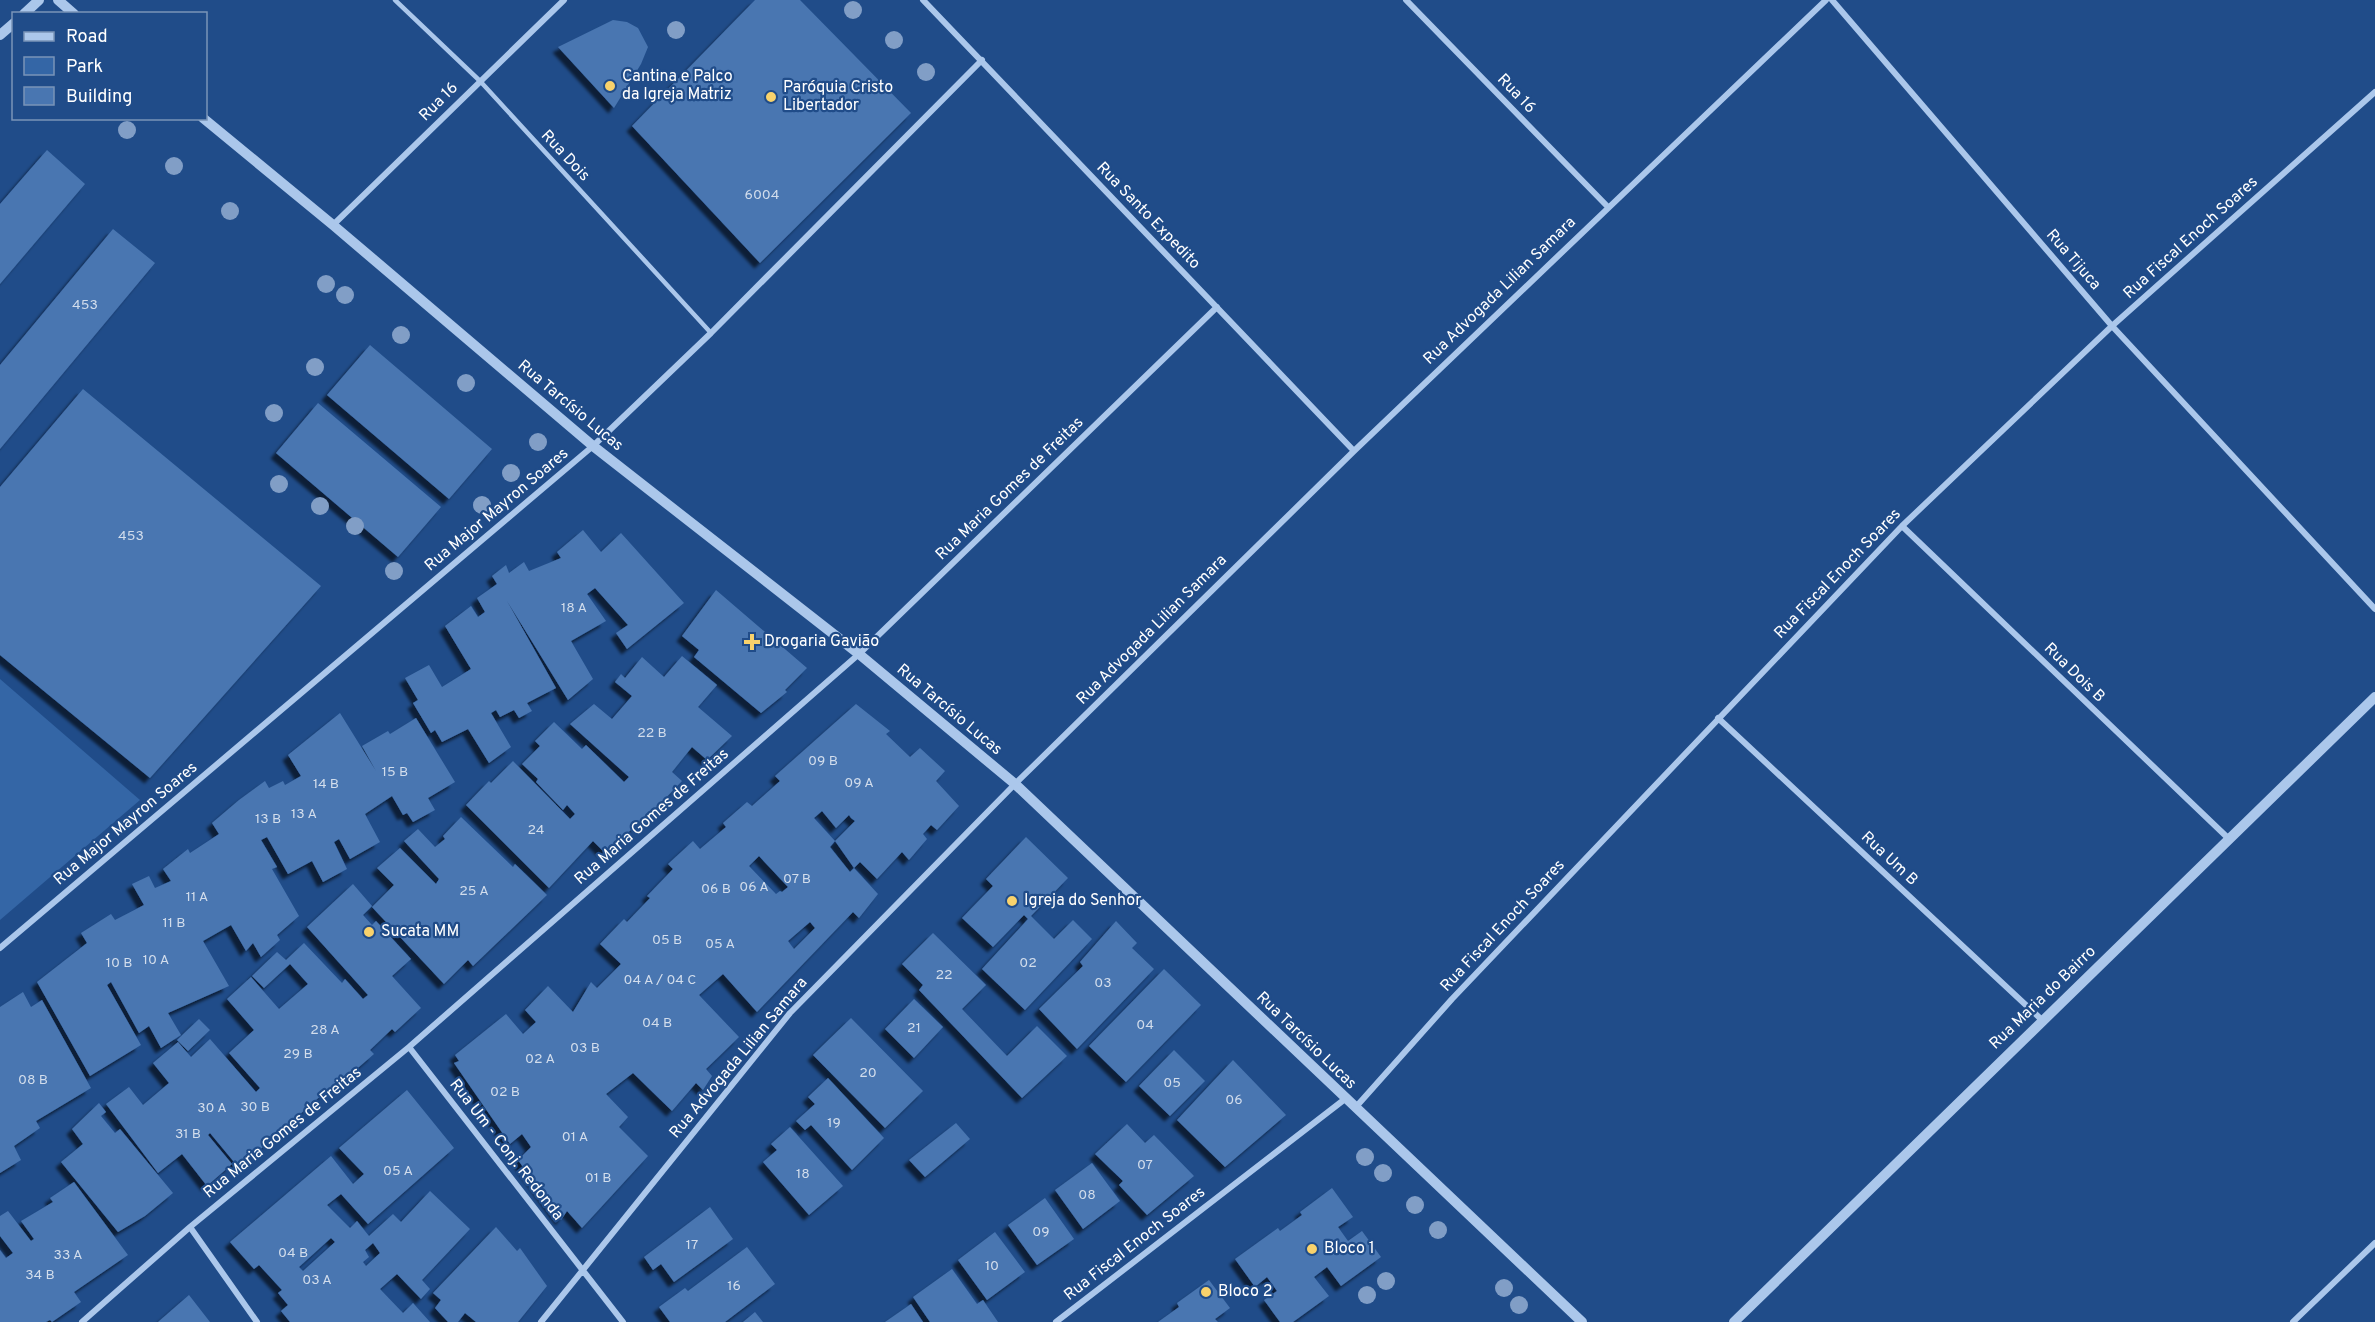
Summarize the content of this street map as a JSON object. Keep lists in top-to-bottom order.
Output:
{
  "streets": {
    "street": [
      "Rua 16",
      "Rua Santo Expedito",
      "Rua Fiscal Enoch Soares",
      "Rua Tijuca",
      "Rua Advogada Lilian Samara",
      "Rua Tarcísio Lucas",
      "Rua Maria Gomes de Freitas",
      "Rua Major Mayron Soares",
      "Rua Dois B",
      "Rua Um B",
      "Rua Maria do Bairro",
      "Rua Um - Conj. Redonda"
    ],
    "lane": ["Rua Dois"]
  },
  "crossings": [
    ["Rua 16", "Rua Dois"],
    ["Rua 16", "Rua Advogada Lilian Samara"],
    ["Rua 16", "Rua Tarcísio Lucas"],
    ["Rua Dois", "Rua Major Mayron Soares"],
    ["Rua Santo Expedito", "Rua Advogada Lilian Samara"],
    ["Rua Santo Expedito", "Rua Maria Gomes de Freitas"],
    ["Rua Santo Expedito", "Rua Major Mayron Soares"],
    ["Rua Fiscal Enoch Soares", "Rua Tijuca"],
    ["Rua Fiscal Enoch Soares", "Rua Tarcísio Lucas"],
    ["Rua Fiscal Enoch Soares", "Rua Dois B"],
    ["Rua Fiscal Enoch Soares", "Rua Um B"],
    ["Rua Advogada Lilian Samara", "Rua Tarcísio Lucas"],
    ["Rua Advogada Lilian Samara", "Rua Um - Conj. Redonda"],
    ["Rua Tarcísio Lucas", "Rua Maria Gomes de Freitas"],
    ["Rua Tarcísio Lucas", "Rua Major Mayron Soares"],
    ["Rua Maria Gomes de Freitas", "Rua Um - Conj. Redonda"],
    ["Rua Dois B", "Rua Maria do Bairro"],
    ["Rua Um B", "Rua Maria do Bairro"]
  ],
  "places": {
    "other": [
      "Cantina e Palco da Igreja Matriz",
      "Paróquia Cristo Libertador",
      "Igreja do Senhor",
      "Sucata MM",
      "Bloco 1",
      "Bloco 2"
    ],
    "health": ["Drogaria Gavião"]
  },
  "house_numbers": [
    "6004",
    "453",
    "453",
    "18 A",
    "22 B",
    "09 B",
    "15 B",
    "09 A",
    "14 B",
    "13 A",
    "13 B",
    "24",
    "07 B",
    "06 A",
    "06 B",
    "25 A",
    "11 A",
    "11 B",
    "05 B",
    "05 A",
    "10 A",
    "10 B",
    "02",
    "22",
    "04 A / 04 C",
    "03",
    "04 B",
    "04",
    "21",
    "28 A",
    "03 B",
    "29 B",
    "02 A",
    "20",
    "08 B",
    "05",
    "02 B",
    "06",
    "30 B",
    "30 A",
    "19",
    "31 B",
    "01 A",
    "07",
    "05 A",
    "18",
    "01 B",
    "08",
    "09",
    "17",
    "04 B",
    "33 A",
    "10",
    "34 B",
    "03 A",
    "16"
  ],
  "legend": ["Road", "Park", "Building"]
}
